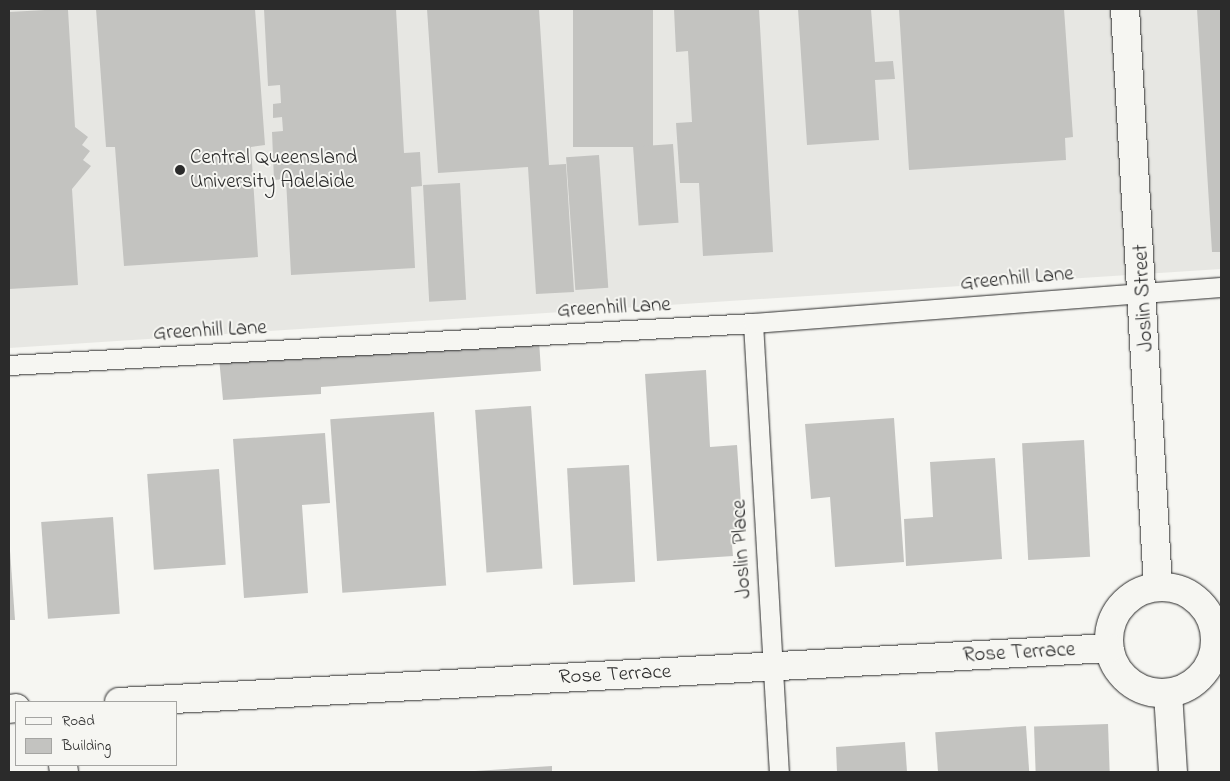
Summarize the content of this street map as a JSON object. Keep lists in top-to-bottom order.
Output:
{
  "streets": {
    "street": ["Joslin Street", "Rose Terrace"],
    "lane": ["Greenhill Lane", "Joslin Place"]
  },
  "crossings": [
    ["Greenhill Lane", "Joslin Street"],
    ["Greenhill Lane", "Joslin Place"],
    ["Joslin Street", "Rose Terrace"],
    ["Joslin Place", "Rose Terrace"]
  ],
  "places": ["Central Queensland University Adelaide"],
  "legend": ["Road", "Building"]
}
